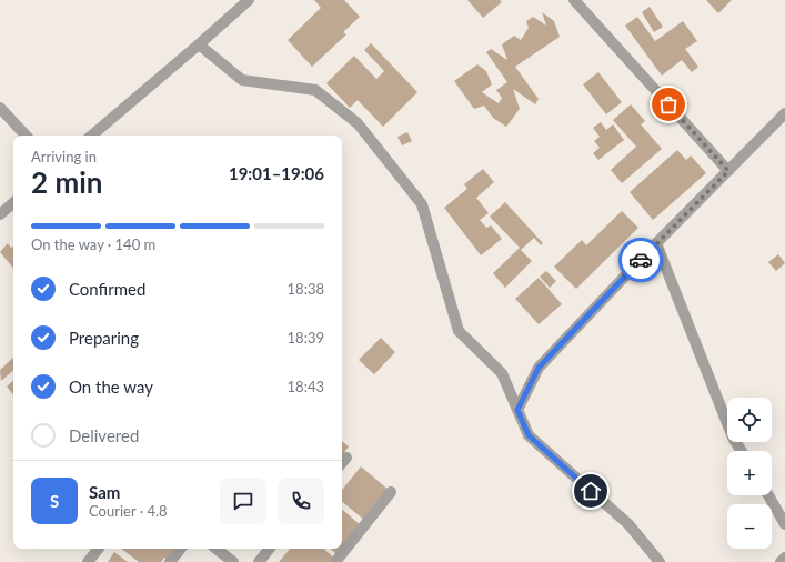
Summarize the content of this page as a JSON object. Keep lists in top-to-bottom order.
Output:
{
  "page": {
    "heading": ["2 min", "Arriving in", "19:01–19:06"],
    "panel": ["Sam", "Courier · 4.8"],
    "bar": "On the way · 140 m",
    "list": [
      ["Confirmed", "18:38"],
      ["Preparing", "18:39"],
      ["On the way", "18:43"],
      "Delivered"
    ],
    "map_buttons": ["+", "−"],
    "round": "S"
  }
}
